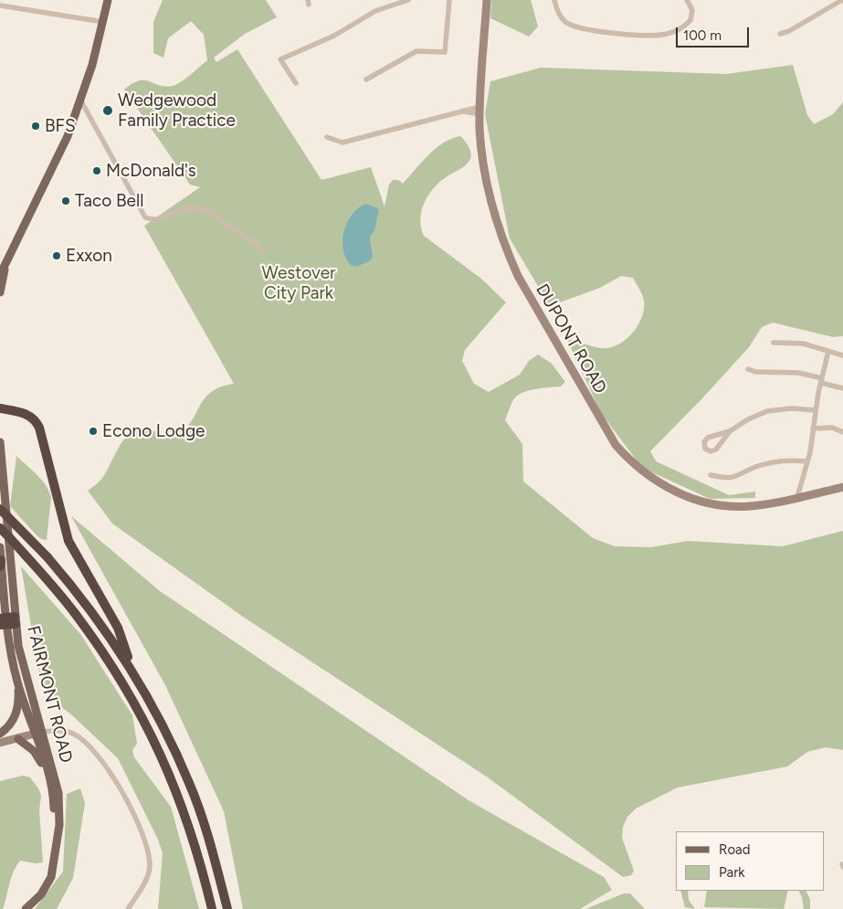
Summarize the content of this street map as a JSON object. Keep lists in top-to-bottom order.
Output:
{
  "streets": {
    "main road": ["FAIRMONT ROAD"],
    "street": ["DUPONT ROAD"]
  },
  "parks": ["Westover City Park"],
  "places": [
    "Wedgewood Family Practice",
    "BFS",
    "McDonald's",
    "Taco Bell",
    "Exxon",
    "Econo Lodge"
  ],
  "legend": ["Road", "Park"],
  "scale_bar": "100 m"
}
